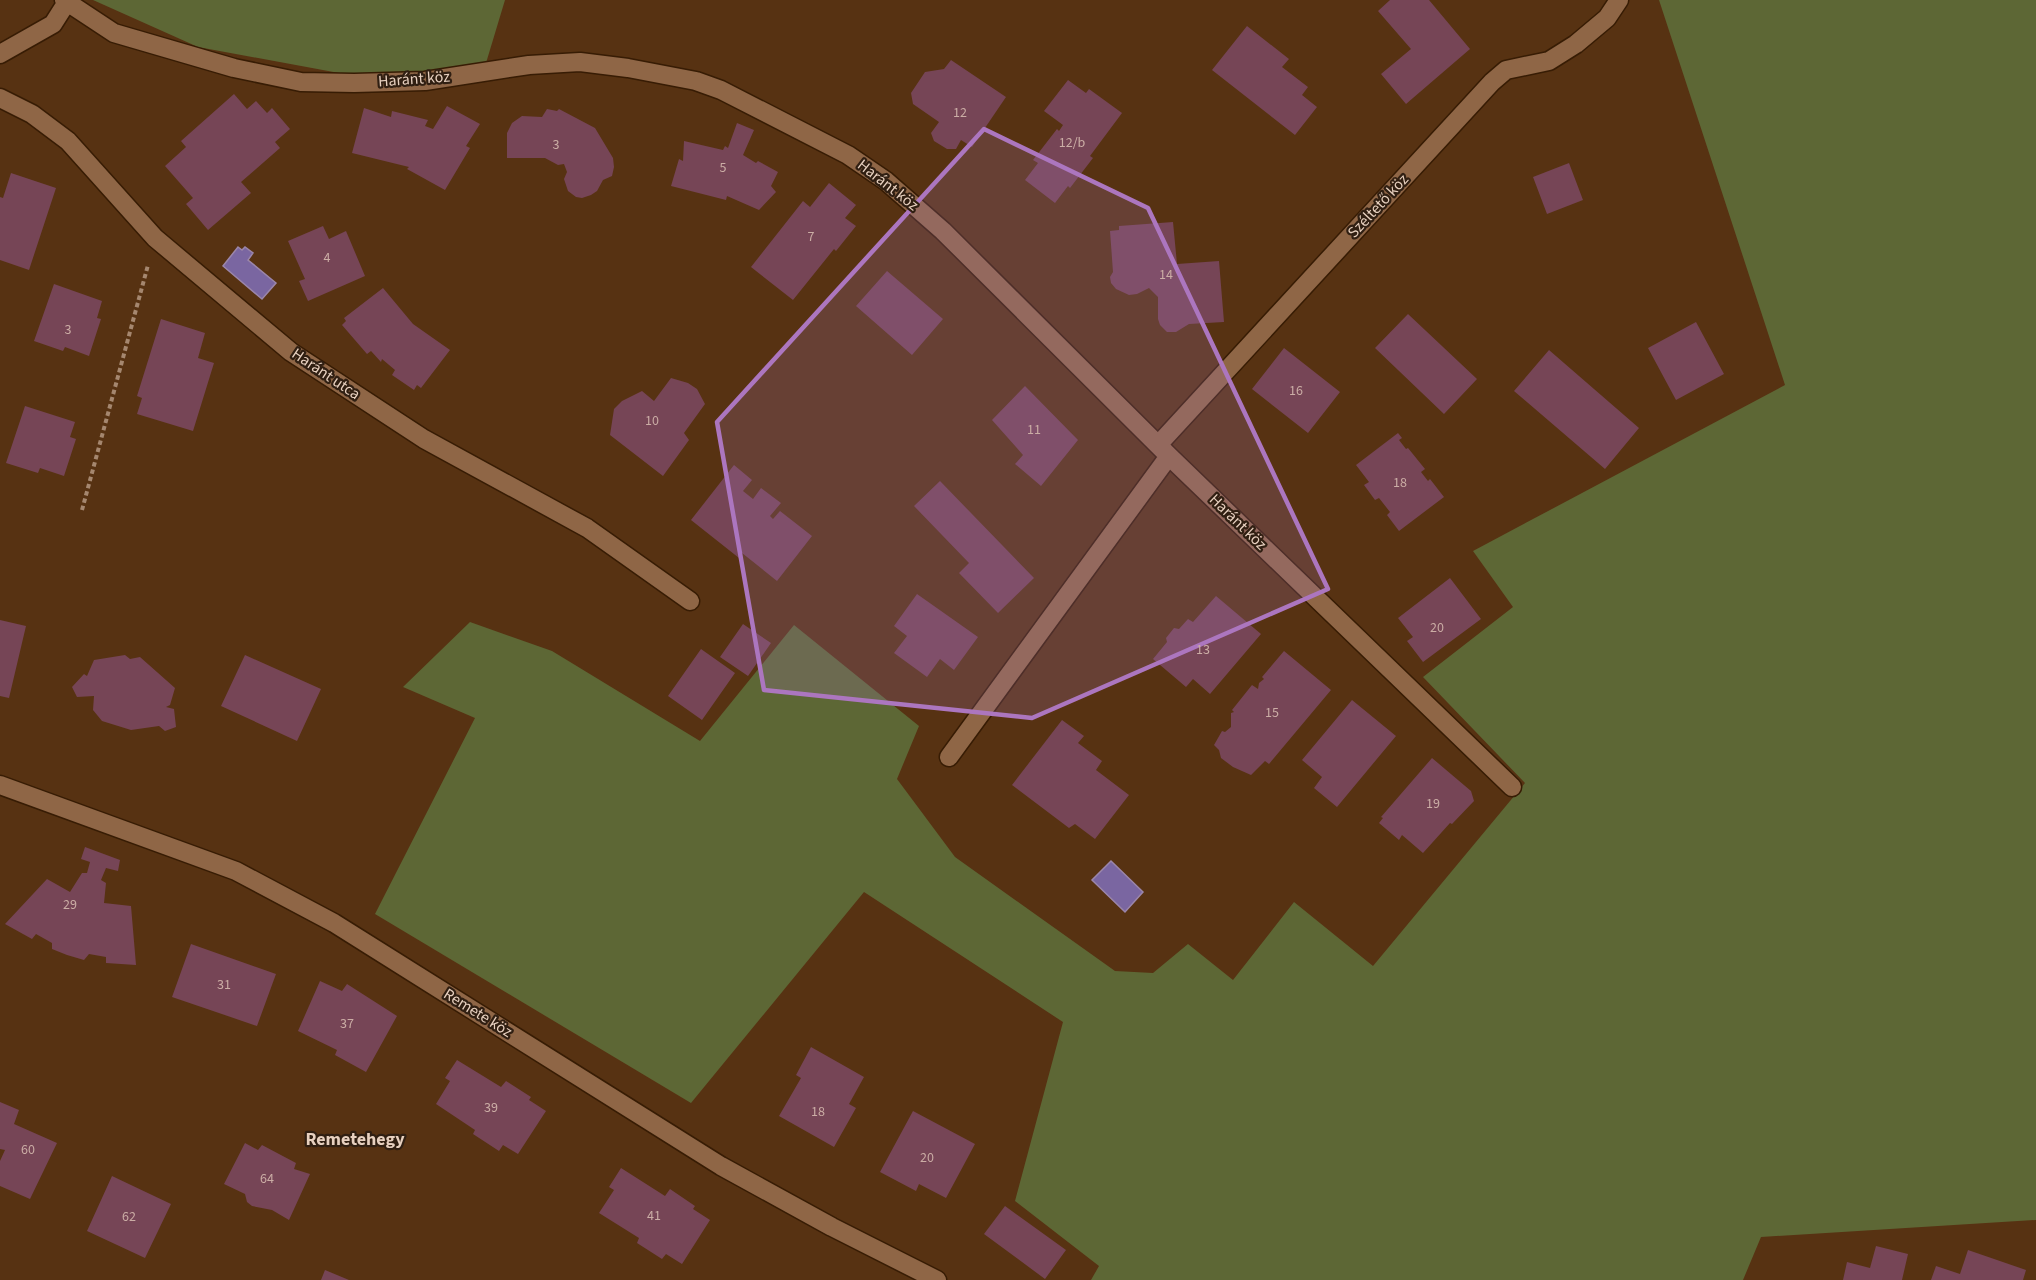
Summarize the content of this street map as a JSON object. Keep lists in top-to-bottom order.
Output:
{
  "streets": {
    "street": [
      "Haránt köz",
      "Széltető köz",
      "Haránt utca",
      "Remete köz"
    ]
  },
  "crossings": [
    ["Haránt köz", "Széltető köz"]
  ],
  "districts": ["Remetehegy"],
  "house_numbers": [
    "12",
    "12/b",
    "3",
    "5",
    "7",
    "4",
    "14",
    "3",
    "16",
    "10",
    "11",
    "18",
    "20",
    "13",
    "15",
    "19",
    "29",
    "31",
    "37",
    "39",
    "18",
    "60",
    "20",
    "64",
    "41",
    "62"
  ]
}
